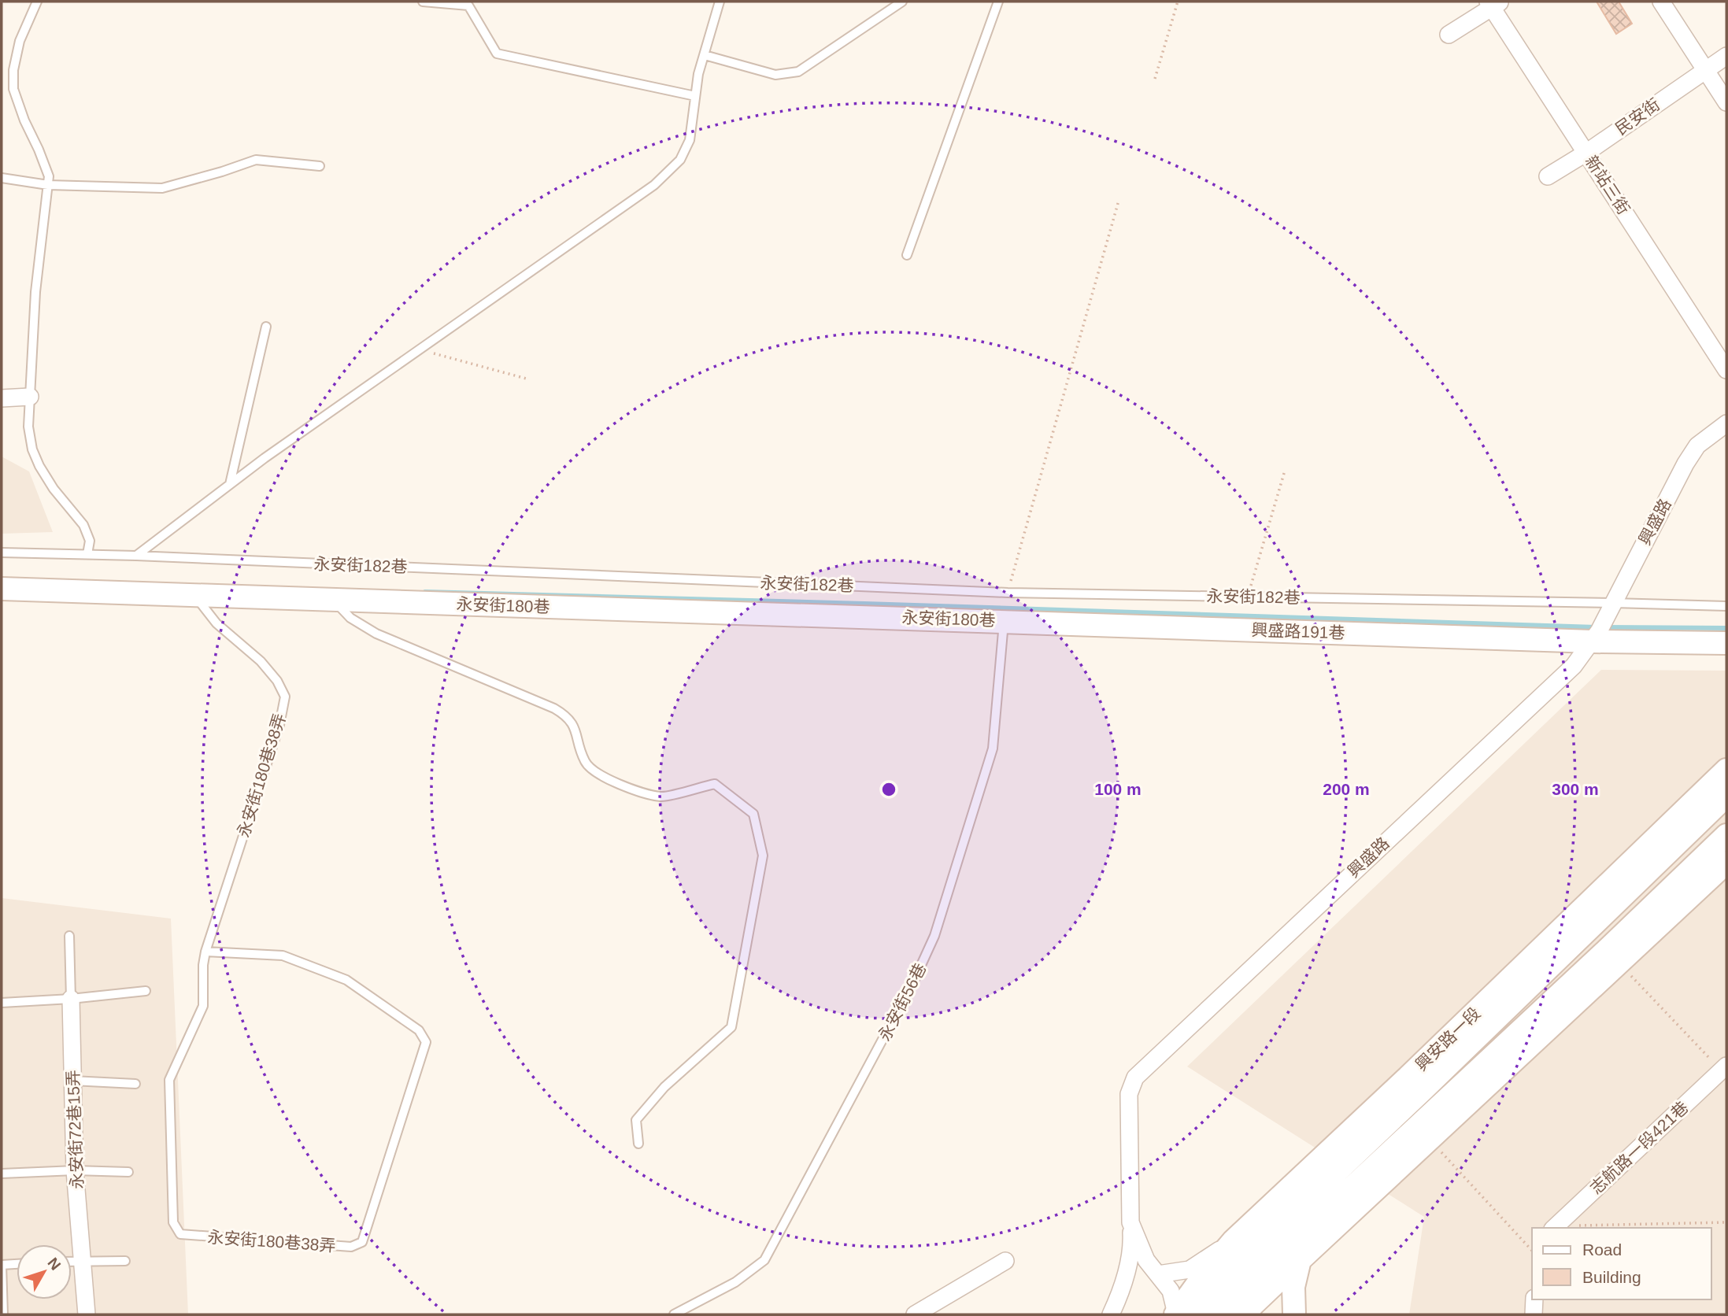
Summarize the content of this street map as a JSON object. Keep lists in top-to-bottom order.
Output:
{
  "streets": {
    "street": [
      "民安街",
      "新站三街",
      "興盛路",
      "永安街180巷",
      "興盛路191巷",
      "興安路一段",
      "永安街72巷15弄",
      "志航路一段421巷"
    ],
    "lane": ["永安街182巷", "永安街180巷38弄", "永安街56巷"]
  },
  "crossings": [
    ["民安街", "新站三街"],
    ["興盛路", "永安街182巷"],
    ["興盛路", "興盛路191巷"],
    ["興盛路", "興安路一段"],
    ["永安街180巷", "興盛路191巷"],
    ["永安街180巷", "永安街180巷38弄"],
    ["永安街180巷", "永安街56巷"],
    ["興盛路191巷", "永安街56巷"]
  ],
  "legend": ["Road", "Building"],
  "north": "top right",
  "rings": ["100 m", "200 m", "300 m"]
}
